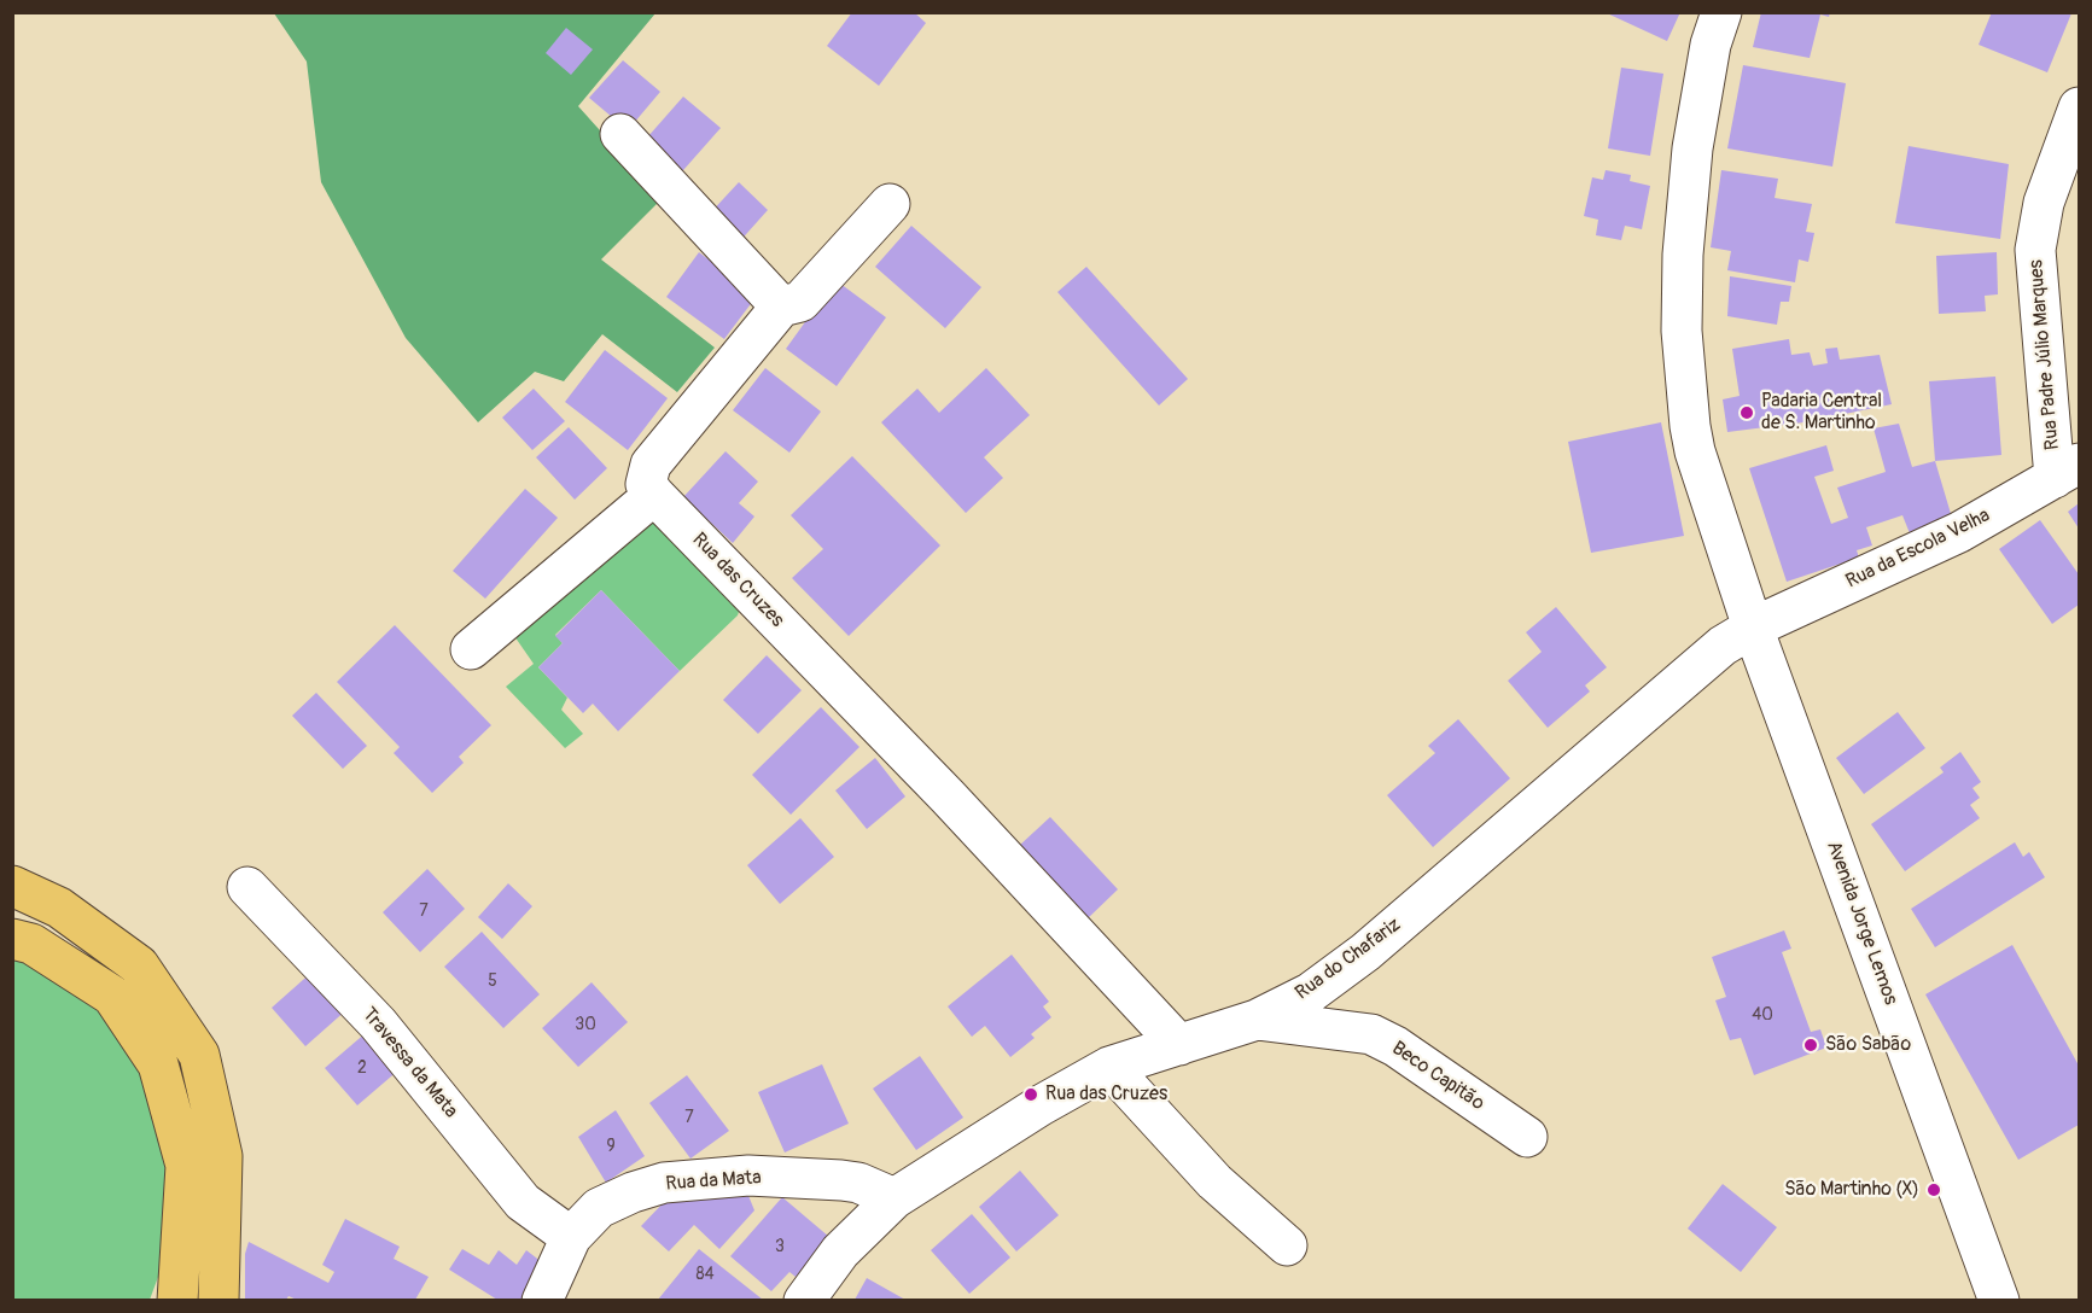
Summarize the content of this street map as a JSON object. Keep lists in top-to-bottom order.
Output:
{
  "streets": {
    "street": [
      "Rua Padre Júlio Marques",
      "Rua da Escola Velha",
      "Rua das Cruzes",
      "Avenida Jorge Lemos",
      "Rua do Chafariz",
      "Travessa da Mata",
      "Beco Capitão",
      "Rua da Mata"
    ]
  },
  "crossings": [
    ["Rua Padre Júlio Marques", "Rua da Escola Velha"],
    ["Rua da Escola Velha", "Avenida Jorge Lemos"],
    ["Rua da Escola Velha", "Rua do Chafariz"],
    ["Rua das Cruzes", "Rua do Chafariz"],
    ["Avenida Jorge Lemos", "Rua do Chafariz"],
    ["Rua do Chafariz", "Beco Capitão"],
    ["Rua do Chafariz", "Rua da Mata"],
    ["Travessa da Mata", "Rua da Mata"]
  ],
  "places": [
    "Padaria Central de S. Martinho",
    "São Sabão",
    "Rua das Cruzes",
    "São Martinho (X)"
  ],
  "house_numbers": [
    "7",
    "5",
    "40",
    "30",
    "2",
    "7",
    "9",
    "3",
    "84"
  ]
}
